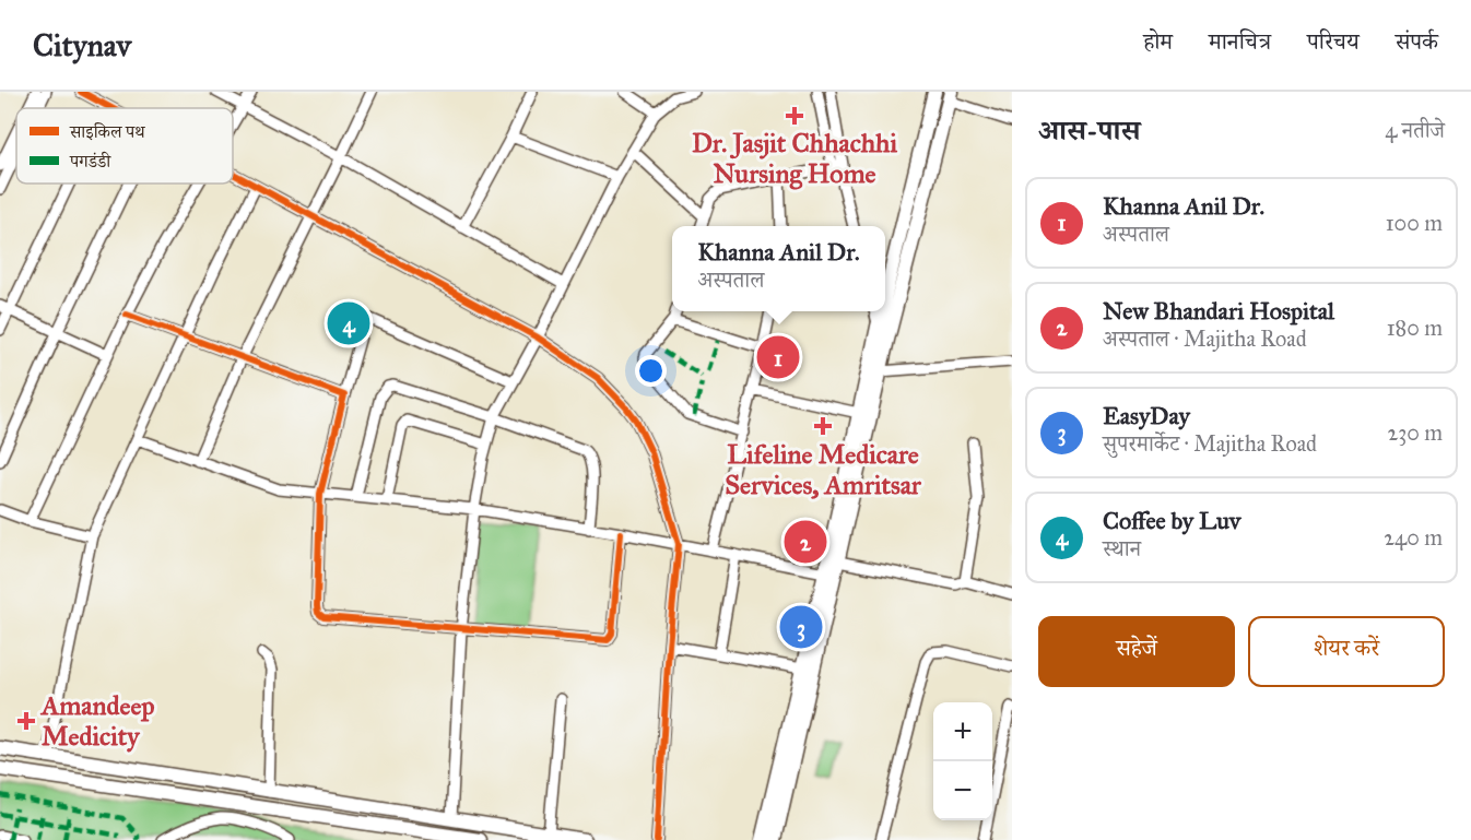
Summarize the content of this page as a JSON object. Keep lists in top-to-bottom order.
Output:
{
  "places": {
    "health": ["Dr. Jasjit Chhachhi Nursing Home", "Lifeline Medicare Services, Amritsar", "Amandeep Medicity"]
  },
  "legend": ["साइकिल पथ", "पगडंडी"],
  "page": {
    "header": "Citynav",
    "nav": [
      "होम",
      "मानचित्र",
      "परिचय",
      "संपर्क"
    ],
    "heading": ["आस-पास", "4 नतीजे"],
    "list": [
      {
        "mark": "1",
        "name": "Khanna Anil Dr.",
        "note": "अस्पताल",
        "value": "100 m"
      },
      {
        "mark": "2",
        "name": "New Bhandari Hospital",
        "note": "अस्पताल · Majitha Road",
        "value": "180 m"
      },
      {
        "mark": "3",
        "name": "EasyDay",
        "note": "सुपरमार्केट · Majitha Road",
        "value": "230 m"
      },
      {
        "mark": "4",
        "name": "Coffee by Luv",
        "note": "स्थान",
        "value": "240 m"
      }
    ],
    "popup": ["Khanna Anil Dr.", "अस्पताल"],
    "pins": [
      "4",
      "1",
      "2",
      "3"
    ],
    "buttons": ["सहेजें", "शेयर करें"],
    "map_buttons": ["+", "−"]
  }
}
